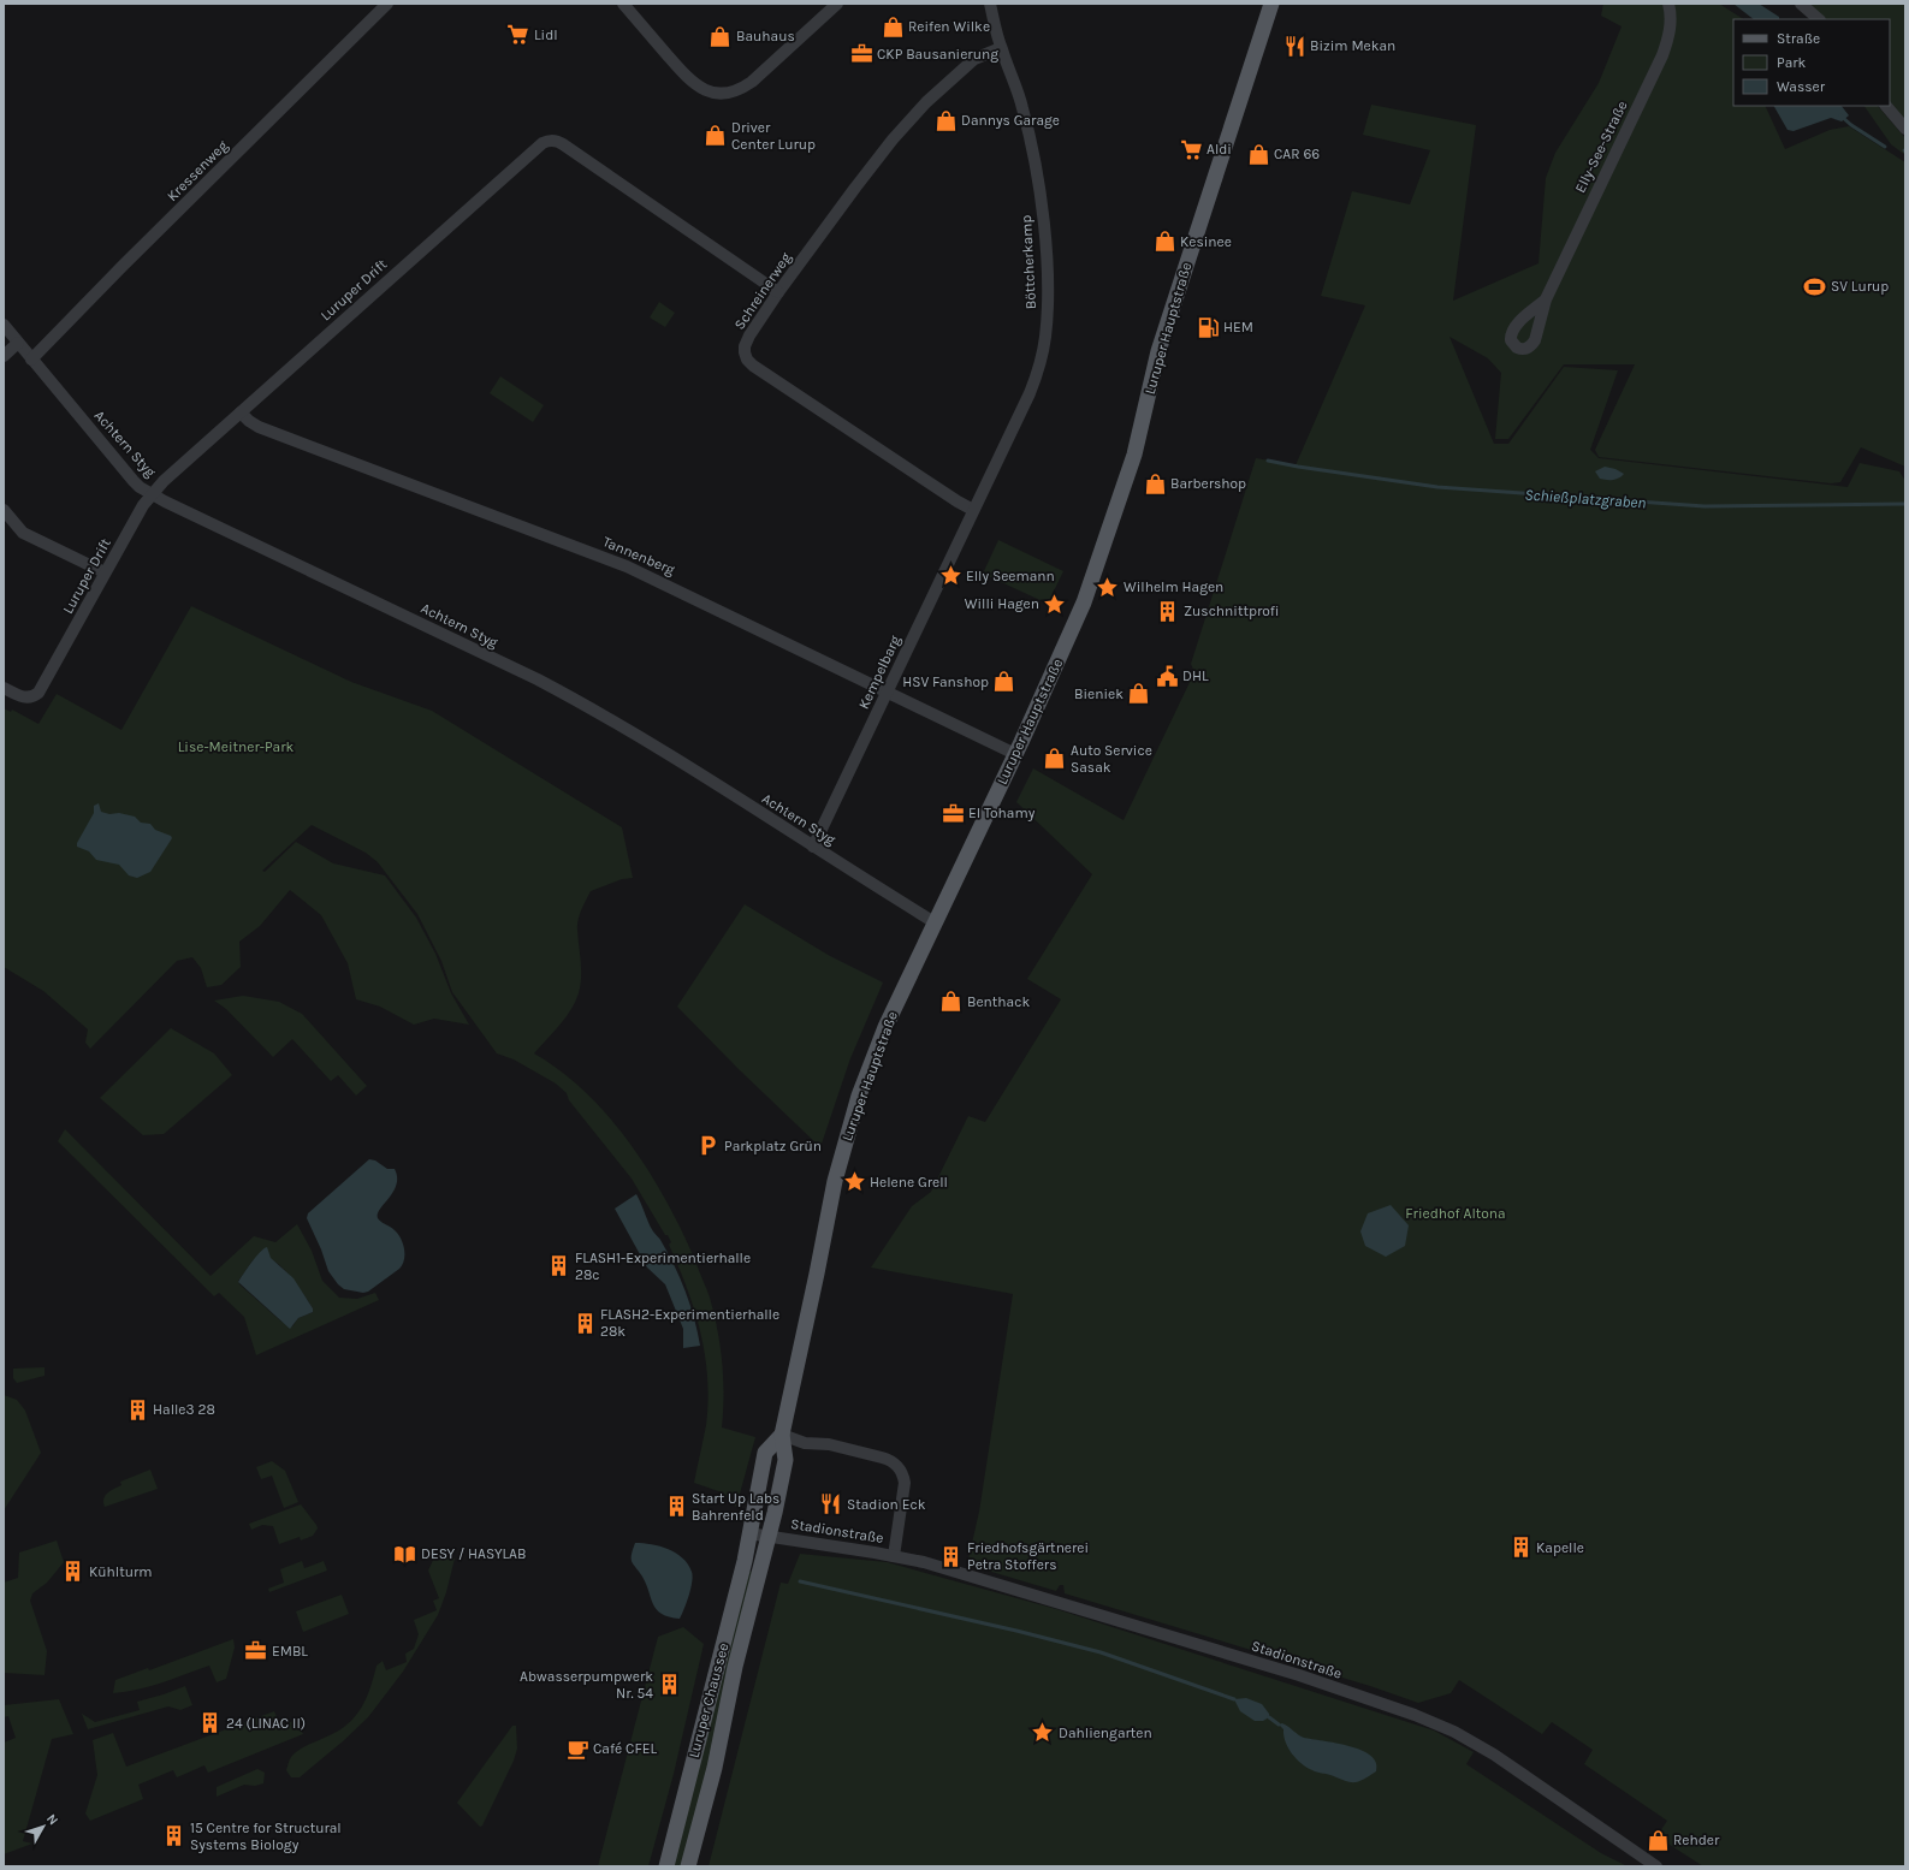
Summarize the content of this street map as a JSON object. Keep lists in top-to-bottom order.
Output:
{
  "streets": {
    "main road": ["Luruper Hauptstraße", "Luruper Chaussee"],
    "street": [
      "Elly-See-Straße",
      "Kressenweg",
      "Böttcherkamp",
      "Luruper Drift",
      "Schreinerweg",
      "Achtern Styg",
      "Tannenberg",
      "Kempelbarg",
      "Stadionstraße"
    ]
  },
  "crossings": [
    ["Kressenweg", "Achtern Styg"],
    ["Böttcherkamp", "Schreinerweg"],
    ["Böttcherkamp", "Kempelbarg"],
    ["Luruper Drift", "Schreinerweg"],
    ["Luruper Drift", "Achtern Styg"],
    ["Luruper Drift", "Tannenberg"],
    ["Schreinerweg", "Kempelbarg"],
    ["Luruper Hauptstraße", "Achtern Styg"],
    ["Luruper Hauptstraße", "Tannenberg"],
    ["Luruper Hauptstraße", "Stadionstraße"],
    ["Luruper Hauptstraße", "Luruper Chaussee"],
    ["Achtern Styg", "Kempelbarg"],
    ["Tannenberg", "Kempelbarg"],
    ["Stadionstraße", "Luruper Chaussee"]
  ],
  "water": ["Schießplatzgraben"],
  "parks": ["Lise-Meitner-Park", "Friedhof Altona"],
  "places": {
    "shop": [
      "Reifen Wilke",
      "Bauhaus",
      "Dannys Garage",
      "Driver Center Lurup",
      "CAR 66",
      "Kesinee",
      "Barbershop",
      "HSV Fanshop",
      "Bieniek",
      "Auto Service Sasak",
      "Benthack",
      "Rehder"
    ],
    "supermarket": ["Lidl", "Aldi"],
    "restaurant": ["Bizim Mekan", "Stadion Eck"],
    "office": ["CKP Bausanierung", "El Tohamy", "EMBL"],
    "sports": ["SV Lurup"],
    "fuel station": ["HEM"],
    "place": [
      "Elly Seemann",
      "Wilhelm Hagen",
      "Willi Hagen",
      "Helene Grell",
      "Dahliengarten"
    ],
    "building": [
      "Zuschnittprofi",
      "FLASH1-Experimentierhalle 28c",
      "FLASH2-Experimentierhalle 28k",
      "Halle3 28",
      "Start Up Labs Bahrenfeld",
      "Kapelle",
      "Friedhofsgärtnerei Petra Stoffers",
      "Kühlturm",
      "Abwasserpumpwerk Nr. 54",
      "24 (LINAC II)",
      "15 Centre for Structural Systems Biology"
    ],
    "public building": ["DHL"],
    "parking": ["Parkplatz Grün"],
    "library": ["DESY / HASYLAB"],
    "cafe": ["Café CFEL"]
  },
  "legend": ["Straße", "Park", "Wasser"],
  "north": "top right"
}
